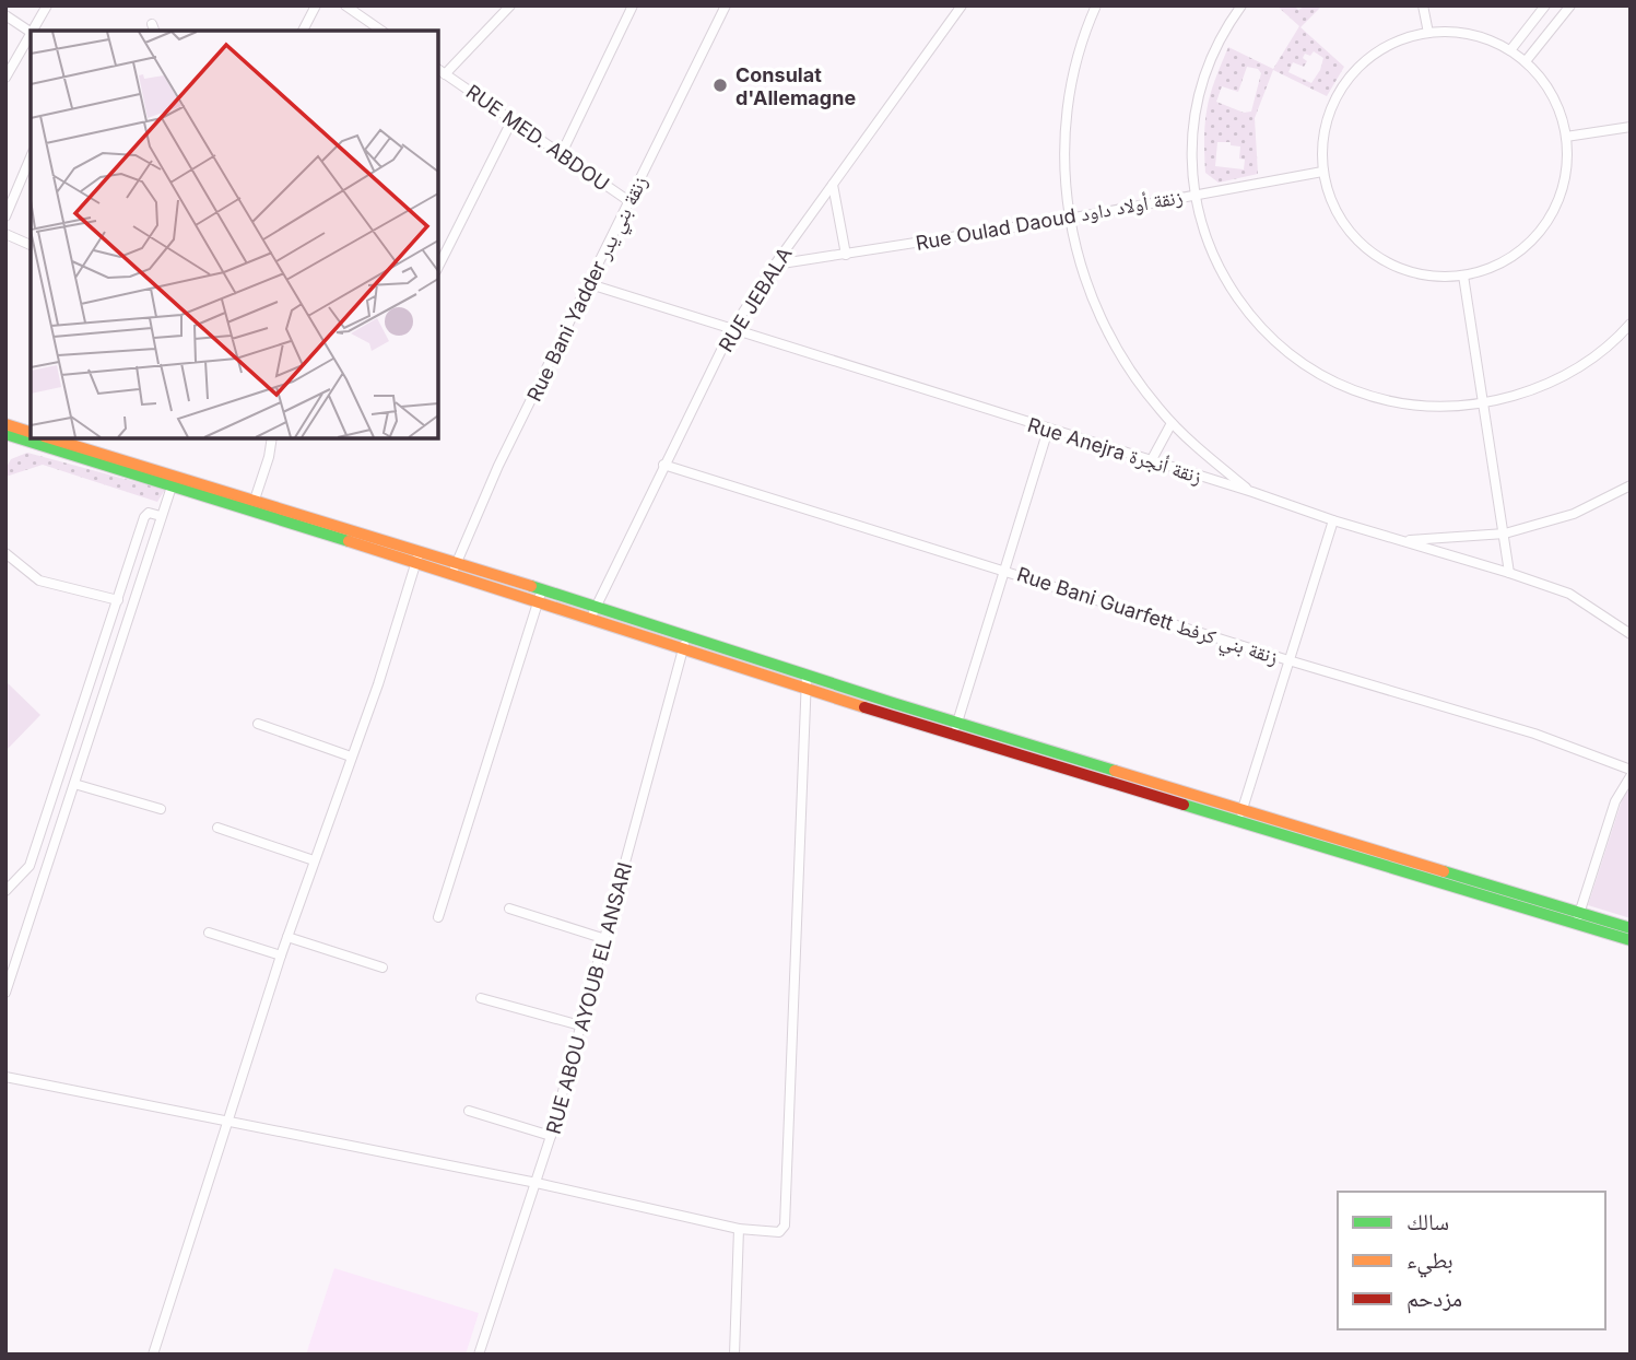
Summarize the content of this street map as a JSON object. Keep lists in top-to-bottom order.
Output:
{
  "streets": {
    "street": [
      "RUE MED. ABDOU",
      "Rue Oulad Daoud زنقة أولاد داود",
      "Rue Bani Yadder زنقة بني يدر",
      "RUE JEBALA",
      "Rue Anejra زنقة أنجرة",
      "Rue Bani Guarfett زنقة بني كرفط",
      "RUE ABOU AYOUB EL ANSARI"
    ]
  },
  "crossings": [
    ["RUE MED. ABDOU", "Rue Bani Yadder زنقة بني يدر"],
    ["Rue Oulad Daoud زنقة أولاد داود", "RUE JEBALA"],
    ["Rue Bani Yadder زنقة بني يدر", "Rue Anejra زنقة أنجرة"],
    ["RUE JEBALA", "Rue Anejra زنقة أنجرة"],
    ["RUE JEBALA", "Rue Bani Guarfett زنقة بني كرفط"]
  ],
  "places": ["Consulat d'Allemagne"],
  "legend": ["سالك", "بطيء", "مزدحم"]
}
